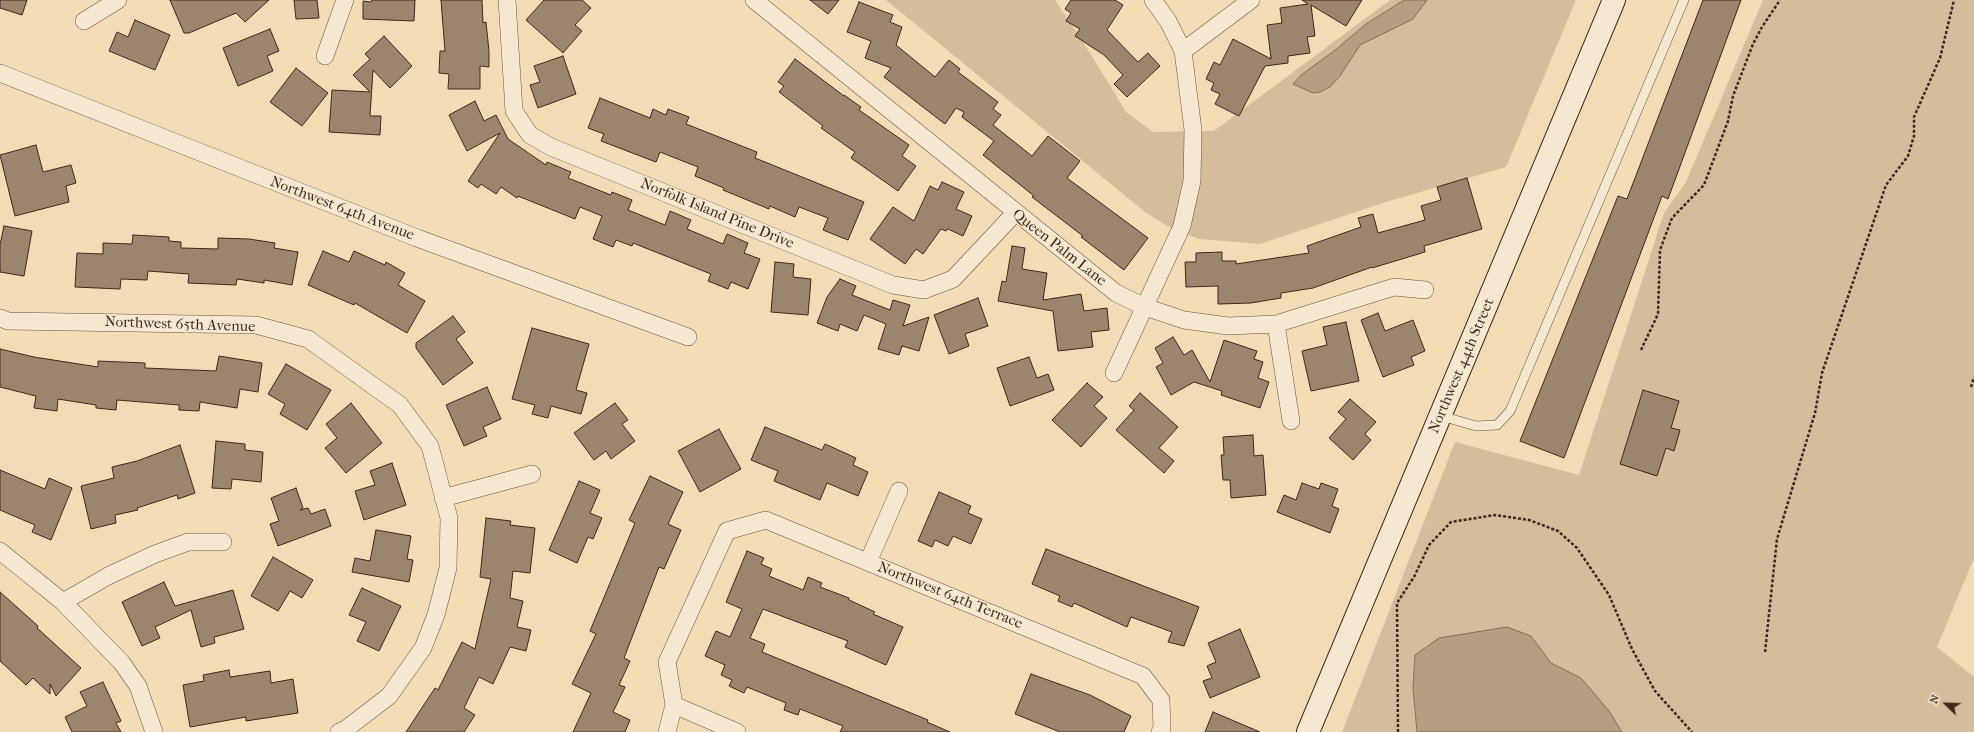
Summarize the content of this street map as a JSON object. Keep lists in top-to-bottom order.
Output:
{
  "streets": {
    "street": [
      "Northwest 64th Avenue",
      "Norfolk Island Pine Drive",
      "Queen Palm Lane",
      "Northwest 65th Avenue",
      "Northwest 44th Street",
      "Northwest 64th Terrace"
    ]
  },
  "crossings": [
    ["Norfolk Island Pine Drive", "Queen Palm Lane"]
  ],
  "north": "top left"
}
